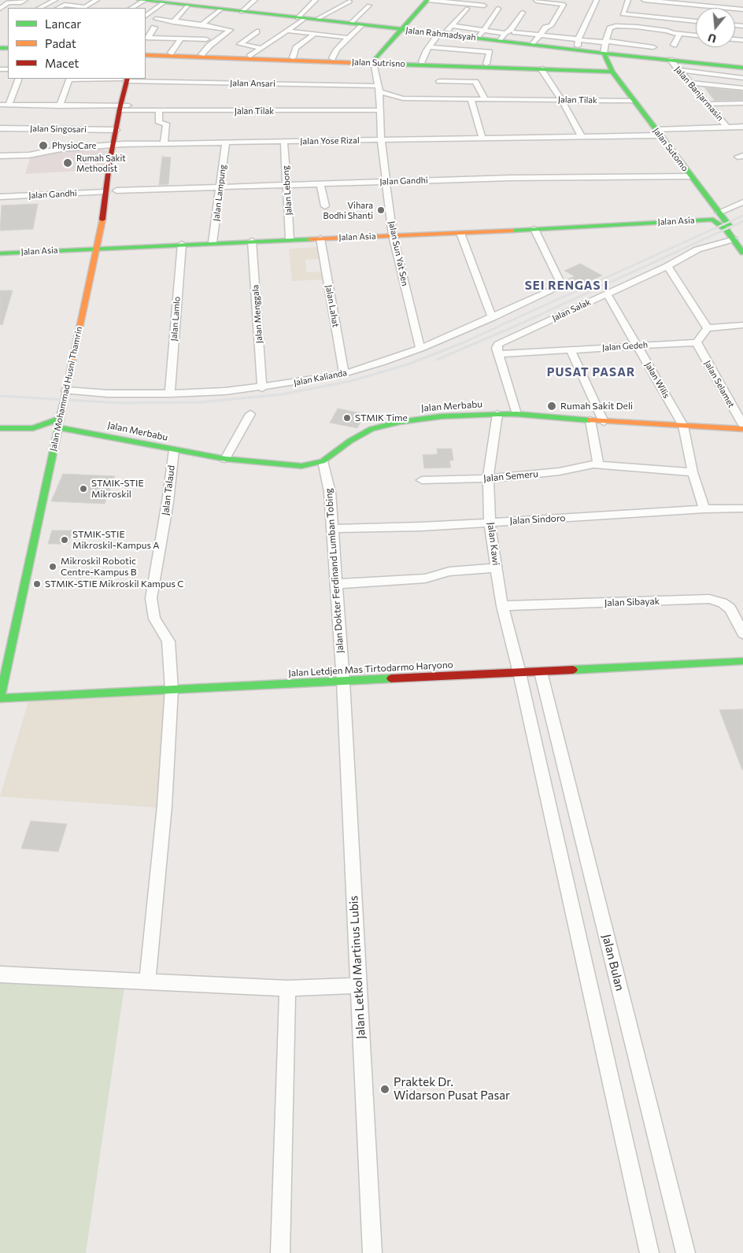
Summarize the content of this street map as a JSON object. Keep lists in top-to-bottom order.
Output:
{
  "streets": {
    "main road": [
      "Jalan Rahmadsyah",
      "Jalan Sutrisno",
      "Jalan Sutomo",
      "Jalan Asia",
      "Jalan Mohammad Husni Thamrin",
      "Jalan Merbabu",
      "Jalan Letdjen Mas Tirtodarmo Haryono"
    ],
    "street": [
      "Jalan Ansari",
      "Jalan Banjarmasin",
      "Jalan Tilak",
      "Jalan Singosari",
      "Jalan Yose Rizal",
      "Jalan Gandhi",
      "Jalan Lebong",
      "Jalan Lampung",
      "Jalan Sun Yat Sen",
      "Jalan Lahat",
      "Jalan Salak",
      "Jalan Menggala",
      "Jalan Lamlo",
      "Jalan Gedeh",
      "Jalan Kalianda",
      "Jalan Wilis",
      "Jalan Selamet",
      "Jalan Semeru",
      "Jalan Talaud",
      "Jalan Sindoro",
      "Jalan Kawi",
      "Jalan Dokter Ferdinand Lumban Tobing",
      "Jalan Sibayak",
      "Jalan Bulan",
      "Jalan Letkol Martinus Lubis"
    ]
  },
  "crossings": [
    ["Jalan Rahmadsyah", "Jalan Banjarmasin"],
    ["Jalan Rahmadsyah", "Jalan Sutomo"],
    ["Jalan Sutrisno", "Jalan Sutomo"],
    ["Jalan Sutrisno", "Jalan Sun Yat Sen"],
    ["Jalan Ansari", "Jalan Tilak"],
    ["Jalan Ansari", "Jalan Sun Yat Sen"],
    ["Jalan Ansari", "Jalan Mohammad Husni Thamrin"],
    ["Jalan Banjarmasin", "Jalan Yose Rizal"],
    ["Jalan Tilak", "Jalan Sutomo"],
    ["Jalan Tilak", "Jalan Sun Yat Sen"],
    ["Jalan Tilak", "Jalan Mohammad Husni Thamrin"],
    ["Jalan Singosari", "Jalan Mohammad Husni Thamrin"],
    ["Jalan Yose Rizal", "Jalan Sutomo"],
    ["Jalan Yose Rizal", "Jalan Lebong"],
    ["Jalan Yose Rizal", "Jalan Lampung"],
    ["Jalan Yose Rizal", "Jalan Sun Yat Sen"],
    ["Jalan Yose Rizal", "Jalan Mohammad Husni Thamrin"],
    ["Jalan Sutomo", "Jalan Gandhi"],
    ["Jalan Sutomo", "Jalan Asia"],
    ["Jalan Sutomo", "Jalan Salak"],
    ["Jalan Gandhi", "Jalan Lebong"],
    ["Jalan Gandhi", "Jalan Lampung"],
    ["Jalan Gandhi", "Jalan Sun Yat Sen"],
    ["Jalan Gandhi", "Jalan Mohammad Husni Thamrin"],
    ["Jalan Lebong", "Jalan Asia"],
    ["Jalan Lampung", "Jalan Asia"],
    ["Jalan Asia", "Jalan Sun Yat Sen"],
    ["Jalan Asia", "Jalan Lahat"],
    ["Jalan Asia", "Jalan Menggala"],
    ["Jalan Asia", "Jalan Lamlo"],
    ["Jalan Asia", "Jalan Kalianda"],
    ["Jalan Asia", "Jalan Mohammad Husni Thamrin"],
    ["Jalan Sun Yat Sen", "Jalan Kalianda"],
    ["Jalan Lahat", "Jalan Kalianda"],
    ["Jalan Salak", "Jalan Gedeh"],
    ["Jalan Salak", "Jalan Wilis"],
    ["Jalan Menggala", "Jalan Kalianda"],
    ["Jalan Lamlo", "Jalan Kalianda"],
    ["Jalan Gedeh", "Jalan Wilis"],
    ["Jalan Gedeh", "Jalan Selamet"],
    ["Jalan Kalianda", "Jalan Mohammad Husni Thamrin"],
    ["Jalan Wilis", "Jalan Merbabu"],
    ["Jalan Wilis", "Jalan Semeru"],
    ["Jalan Wilis", "Jalan Sindoro"],
    ["Jalan Mohammad Husni Thamrin", "Jalan Merbabu"],
    ["Jalan Mohammad Husni Thamrin", "Jalan Letdjen Mas Tirtodarmo Haryono"],
    ["Jalan Merbabu", "Jalan Talaud"],
    ["Jalan Merbabu", "Jalan Kawi"],
    ["Jalan Merbabu", "Jalan Dokter Ferdinand Lumban Tobing"],
    ["Jalan Semeru", "Jalan Kawi"],
    ["Jalan Talaud", "Jalan Letdjen Mas Tirtodarmo Haryono"],
    ["Jalan Sindoro", "Jalan Kawi"],
    ["Jalan Sindoro", "Jalan Dokter Ferdinand Lumban Tobing"],
    ["Jalan Kawi", "Jalan Sibayak"],
    ["Jalan Kawi", "Jalan Letdjen Mas Tirtodarmo Haryono"],
    ["Jalan Dokter Ferdinand Lumban Tobing", "Jalan Letdjen Mas Tirtodarmo Haryono"],
    ["Jalan Dokter Ferdinand Lumban Tobing", "Jalan Letkol Martinus Lubis"],
    ["Jalan Letdjen Mas Tirtodarmo Haryono", "Jalan Bulan"],
    ["Jalan Letdjen Mas Tirtodarmo Haryono", "Jalan Letkol Martinus Lubis"]
  ],
  "districts": ["SEI RENGAS I", "PUSAT PASAR"],
  "places": [
    "PhysioCare",
    "Rumah Sakit Methodist",
    "Vihara Bodhi Shanti",
    "Rumah Sakit Deli",
    "STMIK Time",
    "STMIK-STIE Mikroskil",
    "STMIK-STIE Mikroskil-Kampus A",
    "Mikroskil Robotic Centre-Kampus B",
    "STMIK-STIE Mikroskil Kampus C",
    "Praktek Dr. Widarson Pusat Pasar"
  ],
  "legend": ["Lancar", "Padat", "Macet"],
  "north": "bottom"
}
